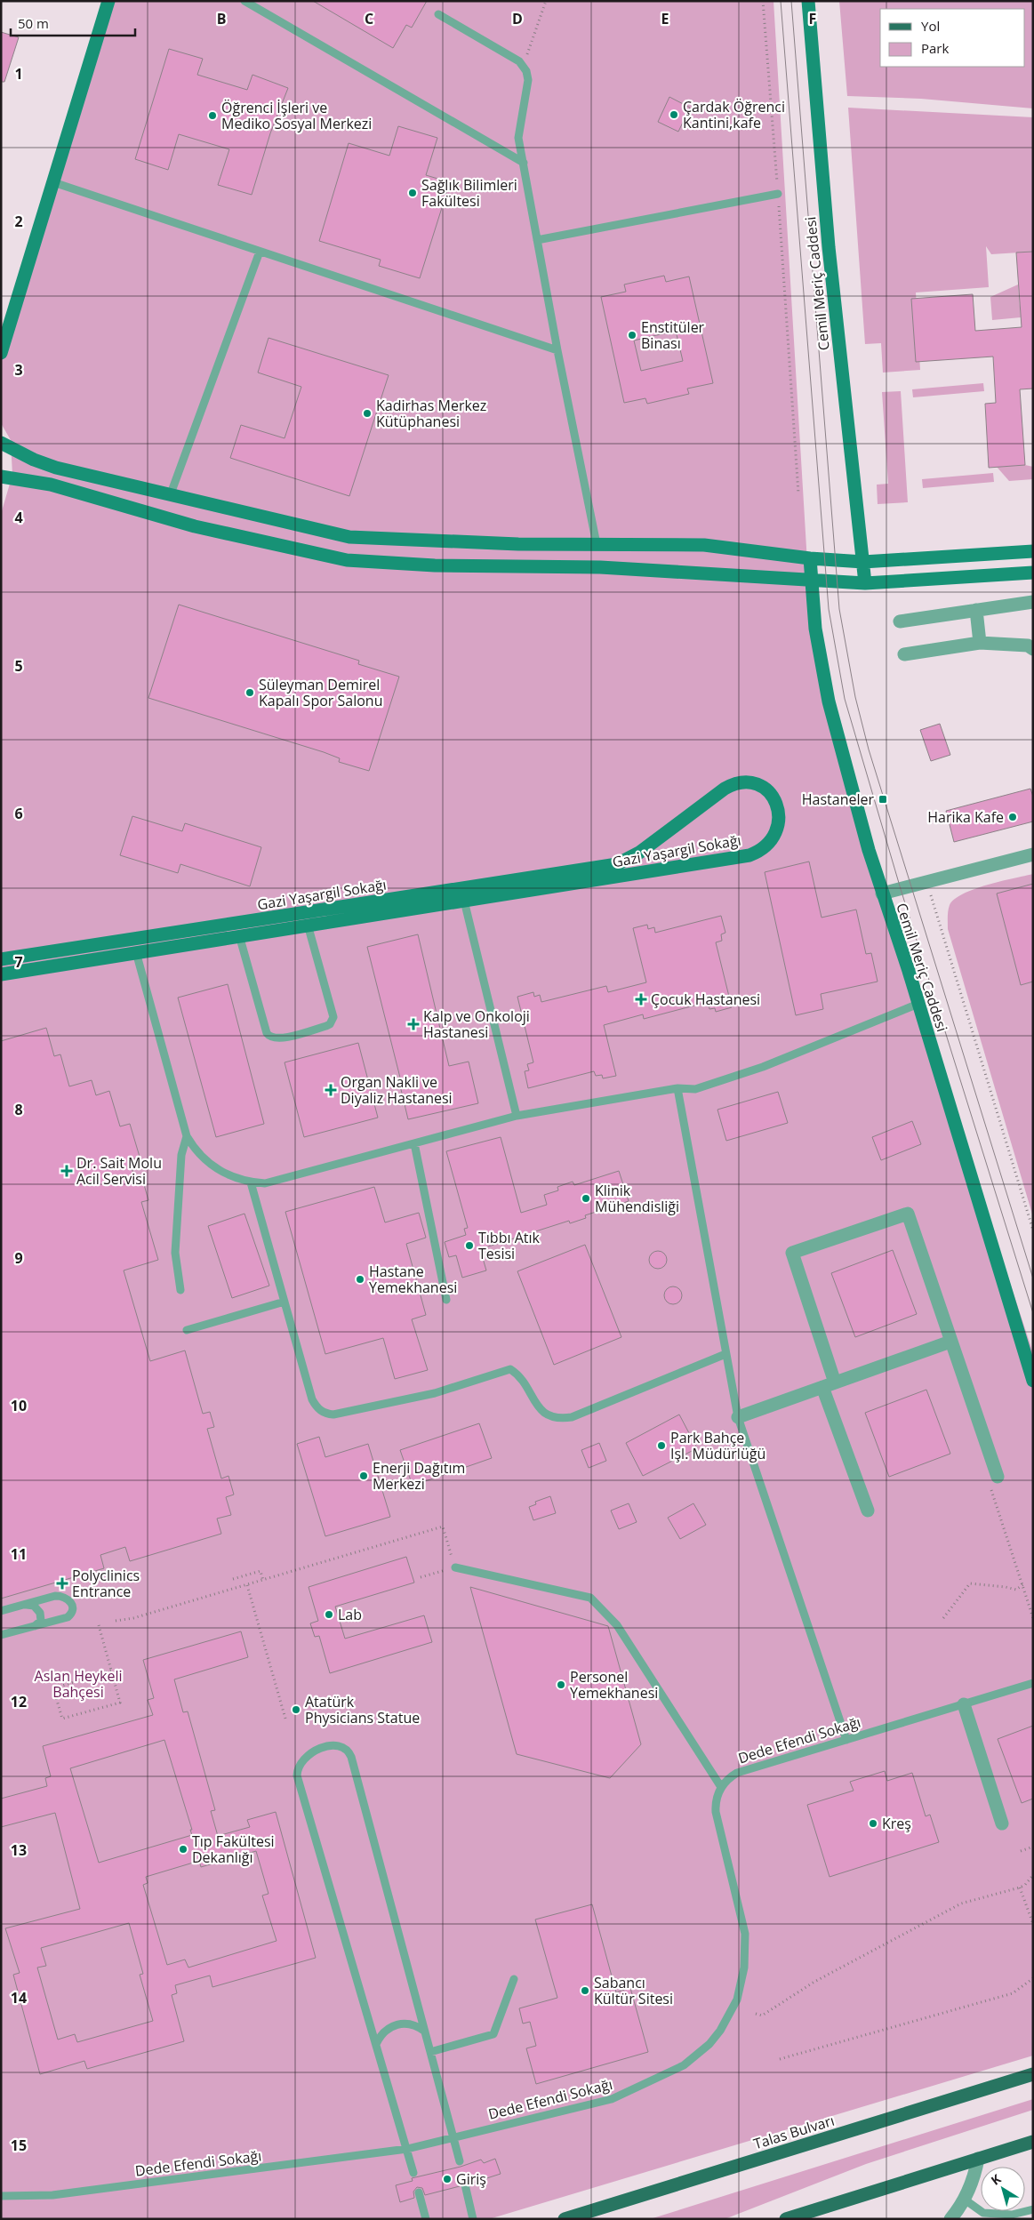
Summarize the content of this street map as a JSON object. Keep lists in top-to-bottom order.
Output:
{
  "streets": {
    "main road": ["Talas Bulvarı"],
    "street": ["Cemil Meriç Caddesi", "Gazi Yaşargil Sokağı"],
    "lane": ["Dede Efendi Sokağı"]
  },
  "parks": ["Aslan Heykeli Bahçesi"],
  "places": {
    "other": [
      "Çardak Öğrenci Kantini,kafe",
      "Öğrenci İşleri ve Mediko Sosyal Merkezi",
      "Sağlık Bilimleri Fakültesi",
      "Enstitüler Binası",
      "Kadirhas Merkez Kütüphanesi",
      "Süleyman Demirel Kapalı Spor Salonu",
      "Harika Kafe",
      "Klinik Mühendisliği",
      "Tıbbı Atık Tesisi",
      "Hastane Yemekhanesi",
      "Park Bahçe Işl. Müdürlüğü",
      "Enerji Dağıtım Merkezi",
      "Lab",
      "Personel Yemekhanesi",
      "Atatürk Physicians Statue",
      "Kreş",
      "Tıp Fakültesi Dekanlığı",
      "Sabancı Kültür Sitesi",
      "Giriş"
    ],
    "transit": ["Hastaneler"],
    "health": [
      "Çocuk Hastanesi",
      "Kalp ve Onkoloji Hastanesi",
      "Organ Nakli ve Diyaliz Hastanesi",
      "Dr. Sait Molu Acil Servisi",
      "Polyclinics Entrance"
    ]
  },
  "legend": ["Yol", "Park"],
  "scale_bar": "50 m",
  "north": "top left",
  "grid": {
    "columns": [
      "B",
      "C",
      "D",
      "E",
      "F"
    ],
    "rows": [
      "1",
      "2",
      "3",
      "4",
      "5",
      "6",
      "7",
      "8",
      "9",
      "10",
      "11",
      "12",
      "13",
      "14",
      "15"
    ]
  }
}
